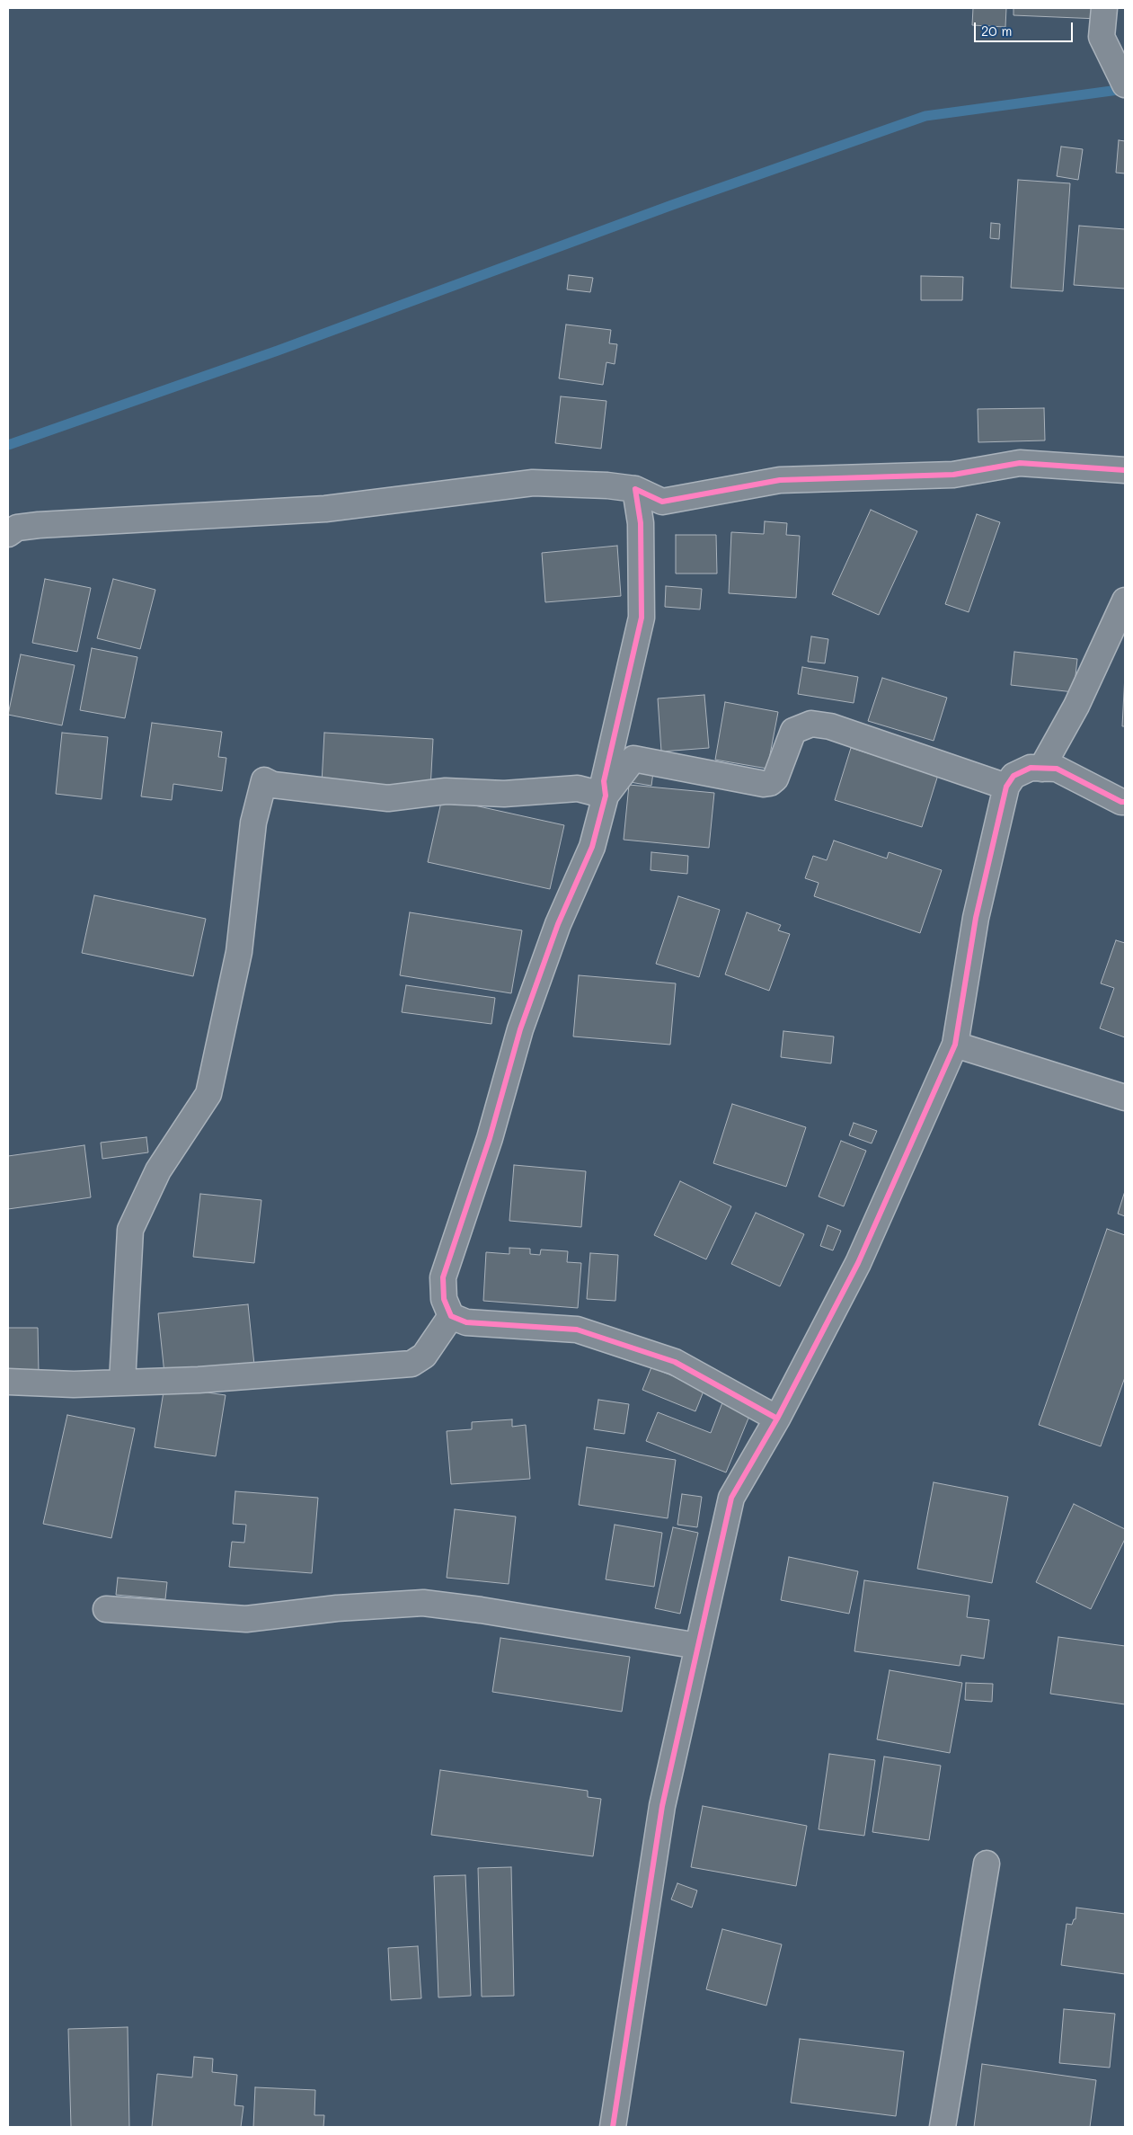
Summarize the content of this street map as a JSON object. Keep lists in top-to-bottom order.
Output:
{
  "scale_bar": "20 m"
}
